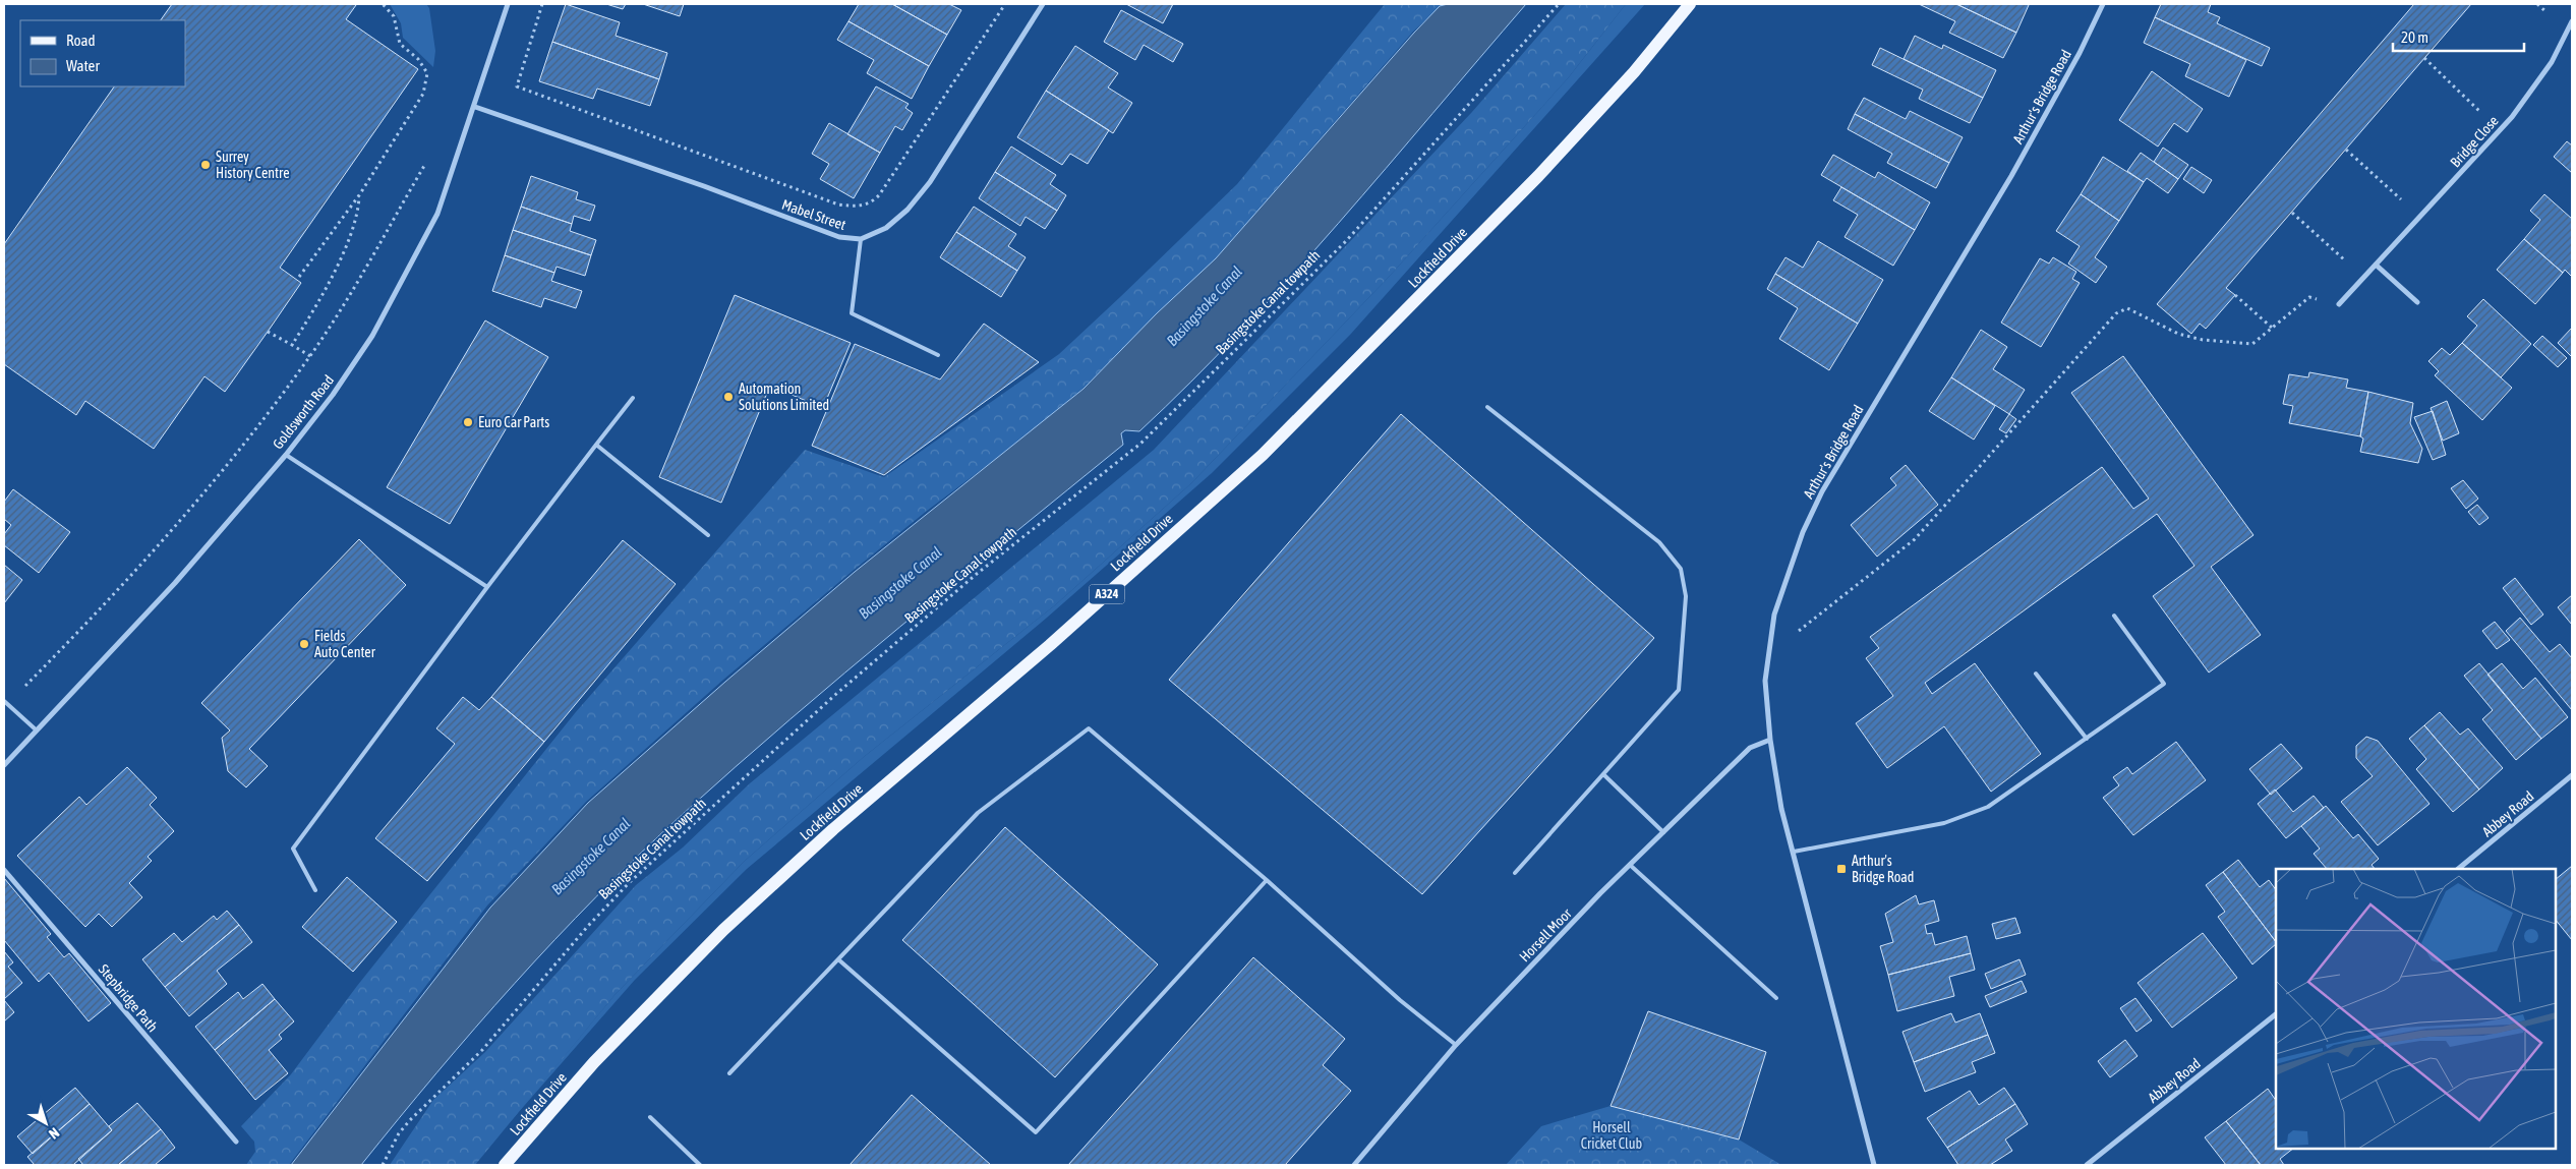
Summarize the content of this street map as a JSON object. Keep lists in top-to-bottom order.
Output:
{
  "streets": {
    "main road": ["Lockfield Drive", "A324"],
    "street": [
      "Arthur's Bridge Road",
      "Bridge Close",
      "Mabel Street",
      "Goldsworth Road",
      "Abbey Road",
      "Horsell Moor",
      "Stepbridge Path"
    ],
    "path": ["Basingstoke Canal towpath"]
  },
  "crossings": [
    ["Arthur's Bridge Road", "Horsell Moor"],
    ["Mabel Street", "Goldsworth Road"]
  ],
  "water": ["Basingstoke Canal"],
  "parks": ["Horsell Cricket Club"],
  "places": {
    "other": [
      "Surrey History Centre",
      "Automation Solutions Limited",
      "Euro Car Parts",
      "Fields Auto Center"
    ],
    "transit": ["Arthur's Bridge Road"]
  },
  "legend": ["Road", "Water"],
  "scale_bar": "20 m",
  "north": "bottom right"
}
